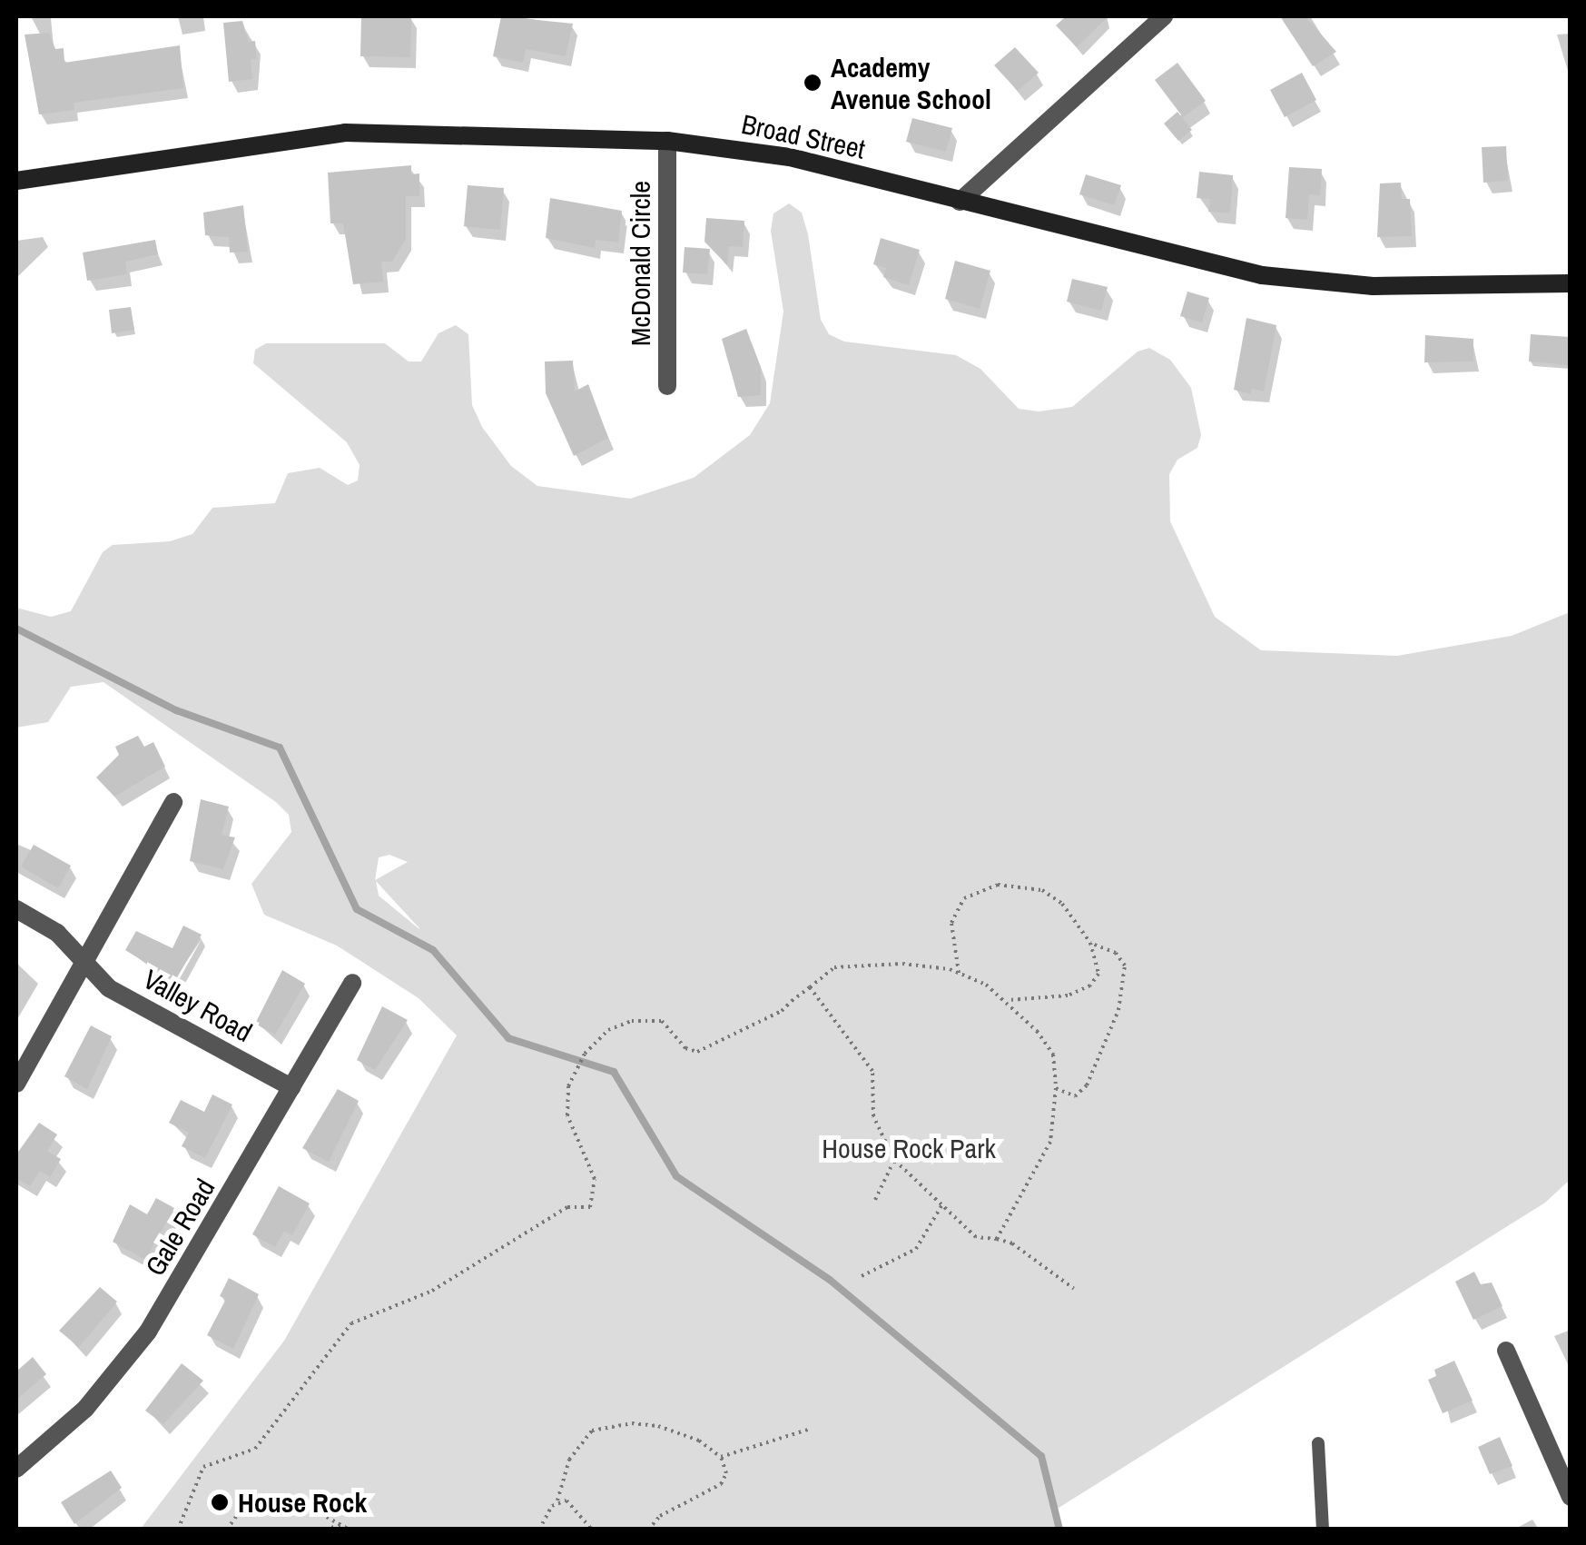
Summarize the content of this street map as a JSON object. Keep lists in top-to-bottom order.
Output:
{
  "streets": {
    "main road": ["Broad Street"],
    "street": ["McDonald Circle", "Valley Road", "Gale Road"]
  },
  "crossings": [
    ["Broad Street", "McDonald Circle"],
    ["Valley Road", "Gale Road"]
  ],
  "parks": ["House Rock Park"],
  "places": ["Academy Avenue School", "House Rock"]
}
